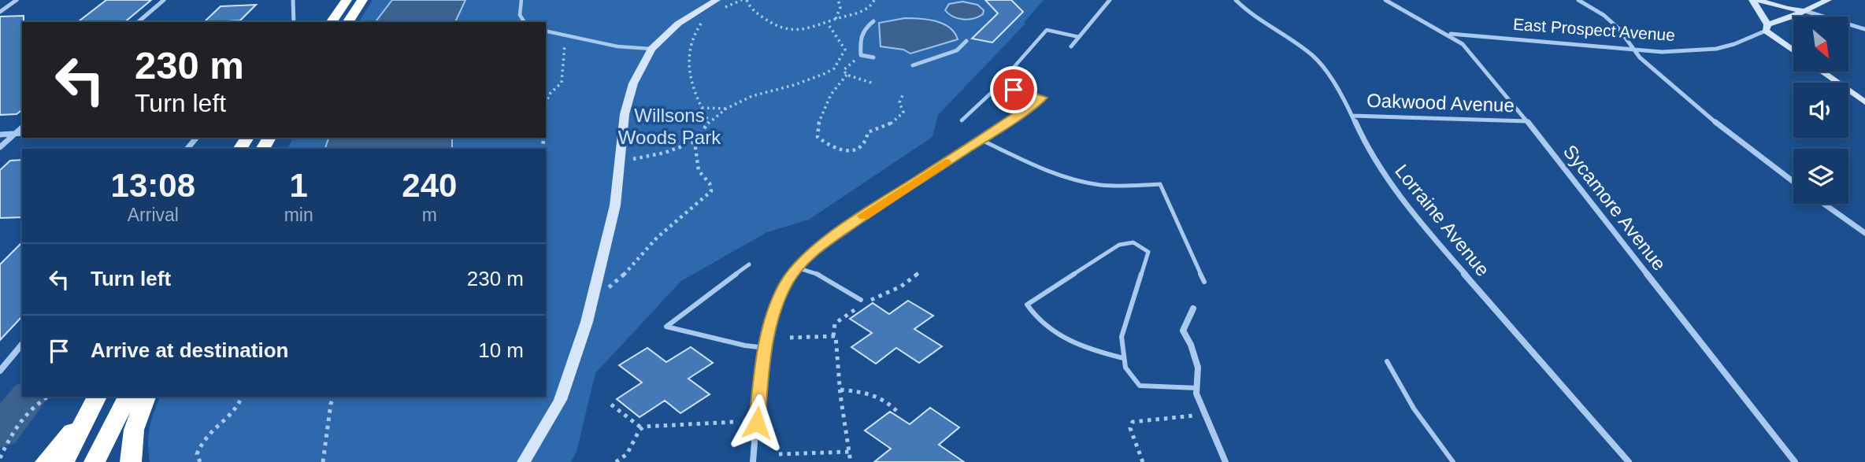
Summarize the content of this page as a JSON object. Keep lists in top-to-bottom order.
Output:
{
  "streets": {
    "street": [
      "East Prospect Avenue",
      "Oakwood Avenue",
      "Sycamore Avenue",
      "Lorraine Avenue"
    ]
  },
  "crossings": [
    ["East Prospect Avenue", "Sycamore Avenue"],
    ["Oakwood Avenue", "Sycamore Avenue"],
    ["Oakwood Avenue", "Lorraine Avenue"]
  ],
  "parks": ["Willsons Woods Park"],
  "north": "bottom right",
  "page": {
    "turn": ["230 m", "Turn left"],
    "eta": [
      "13:08",
      "Arrival",
      "1",
      "min",
      "240",
      "m"
    ],
    "list": [
      {
        "name": "Turn left",
        "value": "230 m"
      },
      {
        "name": "Arrive at destination",
        "value": "10 m"
      }
    ]
  }
}
